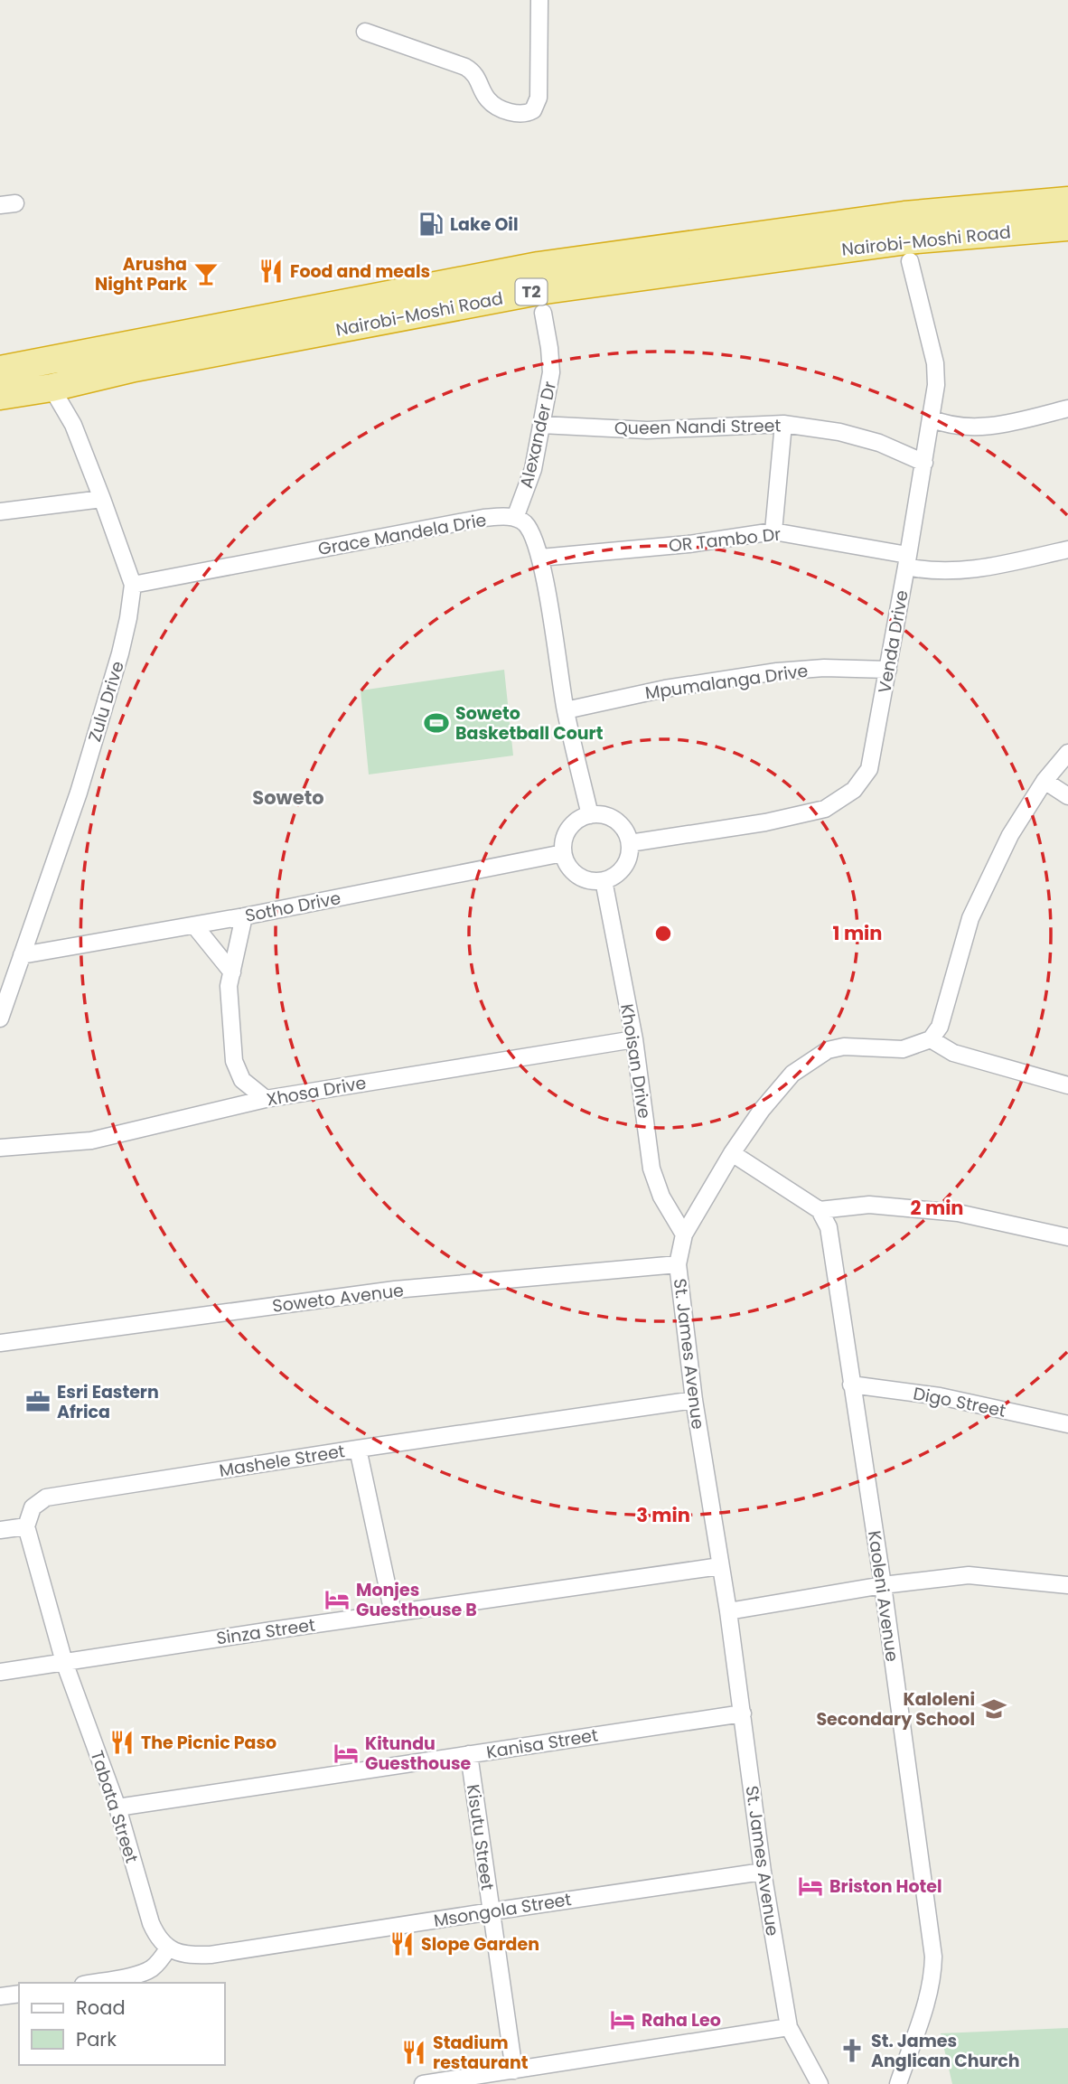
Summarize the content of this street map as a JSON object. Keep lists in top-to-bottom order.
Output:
{
  "streets": {
    "highway": ["Nairobi-Moshi Road", "T2"],
    "street": [
      "Queen Nandi Street",
      "Alexander Dr",
      "Grace Mandela Drie",
      "OR Tambo Dr",
      "Venda Drive",
      "Mpumalanga Drive",
      "Zulu Drive",
      "Sotho Drive",
      "Khoisan Drive",
      "Xhosa Drive",
      "Soweto Avenue",
      "St. James Avenue",
      "Digo Street",
      "Mashele Street",
      "Kaoleni Avenue",
      "Sinza Street",
      "Kanisa Street",
      "Tabata Street",
      "Kisutu Street",
      "Msongola Street"
    ]
  },
  "crossings": [
    ["Nairobi-Moshi Road", "Zulu Drive"],
    ["Queen Nandi Street", "Alexander Dr"],
    ["Queen Nandi Street", "Venda Drive"],
    ["Alexander Dr", "Grace Mandela Drie"],
    ["Grace Mandela Drie", "Zulu Drive"],
    ["OR Tambo Dr", "Venda Drive"],
    ["Venda Drive", "Mpumalanga Drive"],
    ["Venda Drive", "Sotho Drive"],
    ["Venda Drive", "Khoisan Drive"],
    ["Zulu Drive", "Sotho Drive"],
    ["Sotho Drive", "Khoisan Drive"],
    ["Khoisan Drive", "Xhosa Drive"],
    ["Khoisan Drive", "St. James Avenue"],
    ["Soweto Avenue", "St. James Avenue"],
    ["St. James Avenue", "Mashele Street"],
    ["St. James Avenue", "Sinza Street"],
    ["St. James Avenue", "Kanisa Street"],
    ["St. James Avenue", "Msongola Street"],
    ["Digo Street", "Kaoleni Avenue"],
    ["Sinza Street", "Tabata Street"],
    ["Kanisa Street", "Tabata Street"],
    ["Kanisa Street", "Kisutu Street"],
    ["Tabata Street", "Msongola Street"],
    ["Kisutu Street", "Msongola Street"]
  ],
  "districts": ["Soweto"],
  "places": {
    "fuel station": ["Lake Oil"],
    "restaurant": [
      "Food and meals",
      "The Picnic Paso",
      "Slope Garden",
      "Stadium restaurant"
    ],
    "bar": ["Arusha Night Park"],
    "sports": ["Soweto Basketball Court"],
    "office": ["Esri Eastern Africa"],
    "hotel": [
      "Monjes Guesthouse B",
      "Kitundu Guesthouse",
      "Briston Hotel",
      "Raha Leo"
    ],
    "school or university": ["Kaloleni Secondary School"],
    "church": ["St. James Anglican Church"]
  },
  "legend": ["Road", "Park"],
  "rings": ["1 min", "2 min", "3 min"]
}
